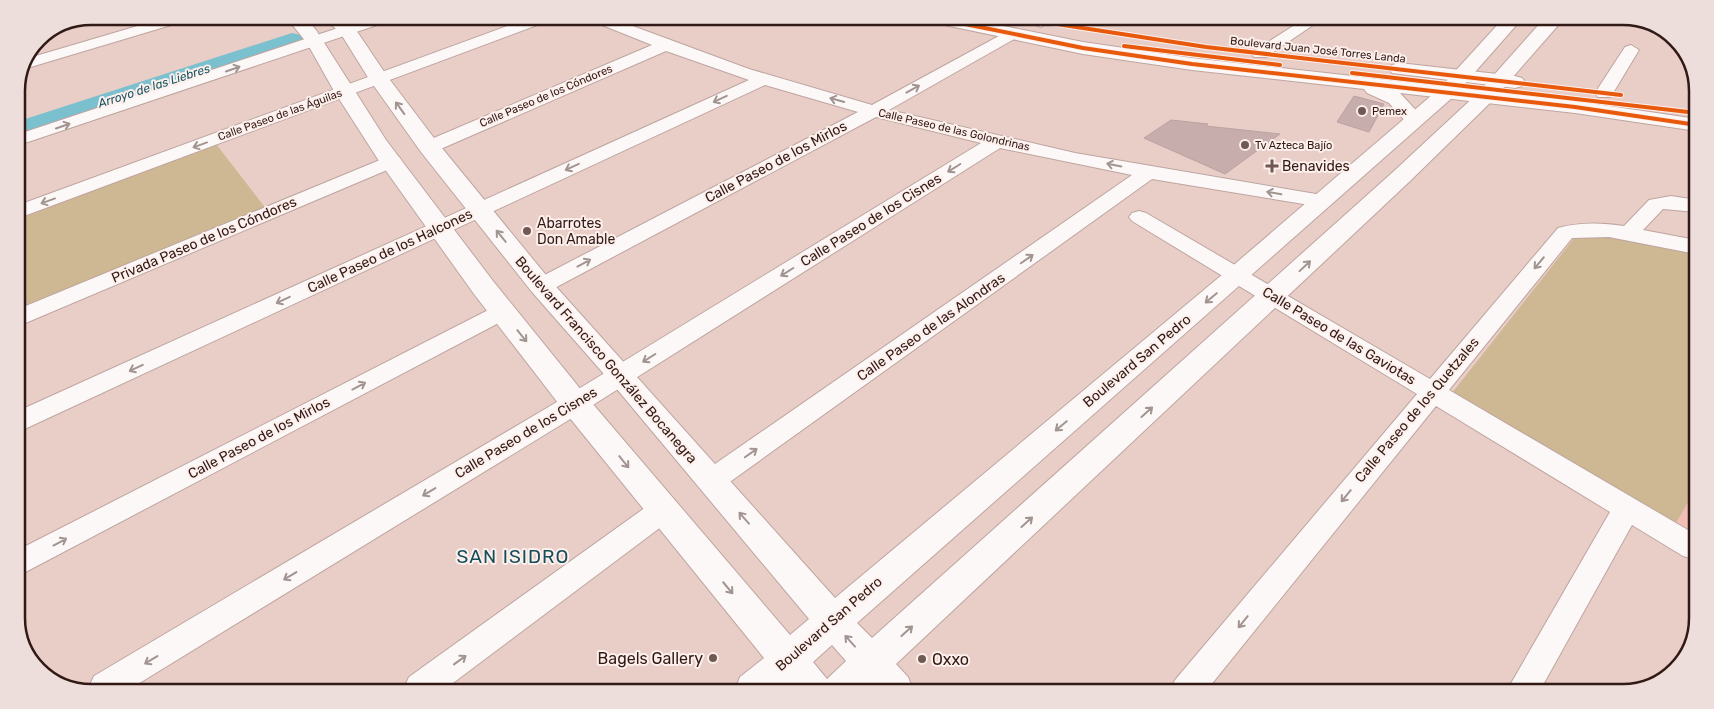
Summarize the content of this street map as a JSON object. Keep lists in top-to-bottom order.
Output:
{
  "streets": {
    "main road": ["Boulevard Juan José Torres Landa", "Boulevard Francisco González Bocanegra", "Boulevard San Pedro"],
    "street": [
      "Calle Paseo de los Cóndores",
      "Calle Paseo de las Águilas",
      "Calle Paseo de las Golondrinas",
      "Calle Paseo de los Mirlos",
      "Calle Paseo de los Cisnes",
      "Privada Paseo de los Cóndores",
      "Calle Paseo de los Halcones",
      "Calle Paseo de las Alondras",
      "Calle Paseo de las Gaviotas",
      "Calle Paseo de los Quetzales"
    ]
  },
  "crossings": [
    ["Boulevard Juan José Torres Landa", "Calle Paseo de los Mirlos"],
    ["Boulevard Juan José Torres Landa", "Boulevard San Pedro"],
    ["Calle Paseo de los Cóndores", "Calle Paseo de las Golondrinas"],
    ["Calle Paseo de los Cóndores", "Boulevard Francisco González Bocanegra"],
    ["Calle Paseo de las Águilas", "Boulevard Francisco González Bocanegra"],
    ["Calle Paseo de las Golondrinas", "Calle Paseo de los Mirlos"],
    ["Calle Paseo de las Golondrinas", "Calle Paseo de los Cisnes"],
    ["Calle Paseo de las Golondrinas", "Calle Paseo de los Halcones"],
    ["Calle Paseo de las Golondrinas", "Calle Paseo de las Alondras"],
    ["Calle Paseo de las Golondrinas", "Boulevard San Pedro"],
    ["Calle Paseo de los Mirlos", "Boulevard Francisco González Bocanegra"],
    ["Calle Paseo de los Cisnes", "Boulevard Francisco González Bocanegra"],
    ["Calle Paseo de los Halcones", "Boulevard Francisco González Bocanegra"],
    ["Calle Paseo de las Alondras", "Boulevard Francisco González Bocanegra"],
    ["Calle Paseo de las Gaviotas", "Boulevard San Pedro"],
    ["Calle Paseo de las Gaviotas", "Calle Paseo de los Quetzales"],
    ["Boulevard Francisco González Bocanegra", "Boulevard San Pedro"]
  ],
  "one_way": [
    "Calle Paseo de las Golondrinas",
    "Calle Paseo de los Mirlos",
    "Calle Paseo de los Cisnes",
    "Calle Paseo de los Halcones",
    "Calle Paseo de las Alondras",
    "Calle Paseo de los Quetzales"
  ],
  "districts": ["SAN ISIDRO"],
  "water": ["Arroyo de las Liebres"],
  "places": {
    "other": [
      "Pemex",
      "Tv Azteca Bajío",
      "Abarrotes Don Amable",
      "Bagels Gallery",
      "Oxxo"
    ],
    "health": ["Benavides"]
  }
}
